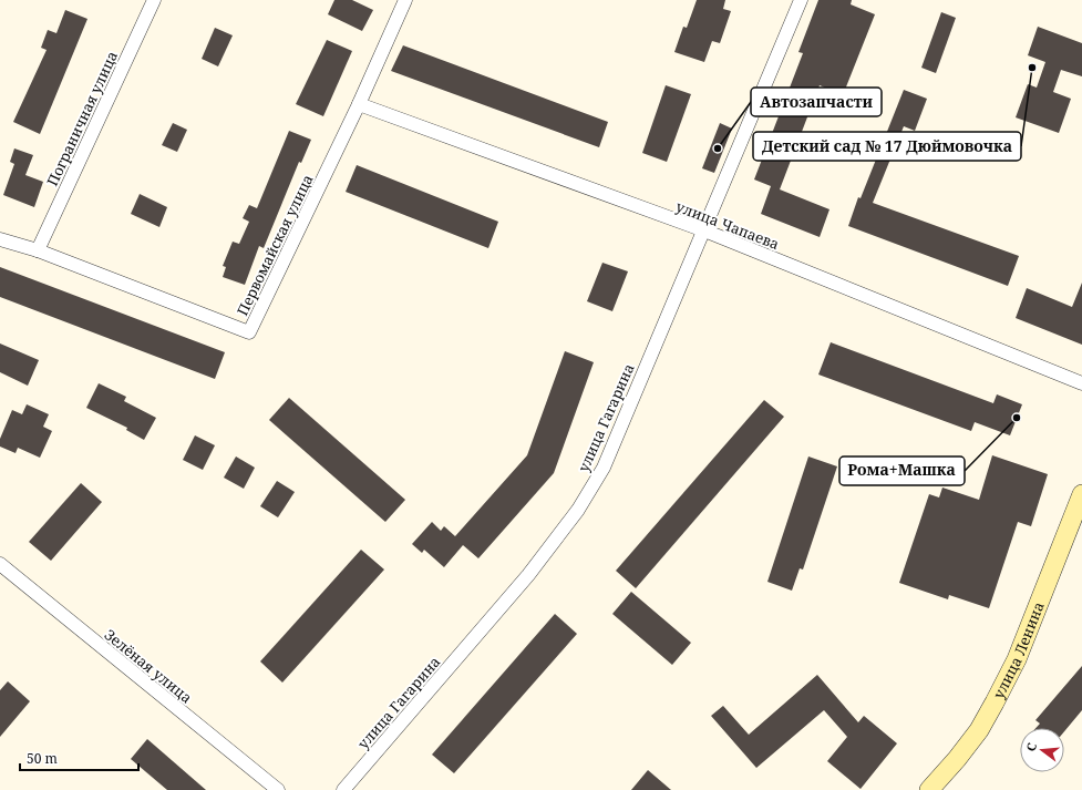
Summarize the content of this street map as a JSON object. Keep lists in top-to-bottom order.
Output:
{
  "streets": {
    "main road": ["улица Ленина"],
    "street": [
      "Пограничная улица",
      "улица Чапаева",
      "Первомайская улица",
      "улица Гагарина",
      "Зелёная улица"
    ]
  },
  "crossings": [
    ["Пограничная улица", "Первомайская улица"],
    ["улица Чапаева", "Первомайская улица"],
    ["улица Чапаева", "улица Гагарина"]
  ],
  "places": ["Детский сад № 17 Дюймовочка", "Автозапчасти", "Рома+Машка"],
  "scale_bar": "50 m",
  "north": "left"
}
